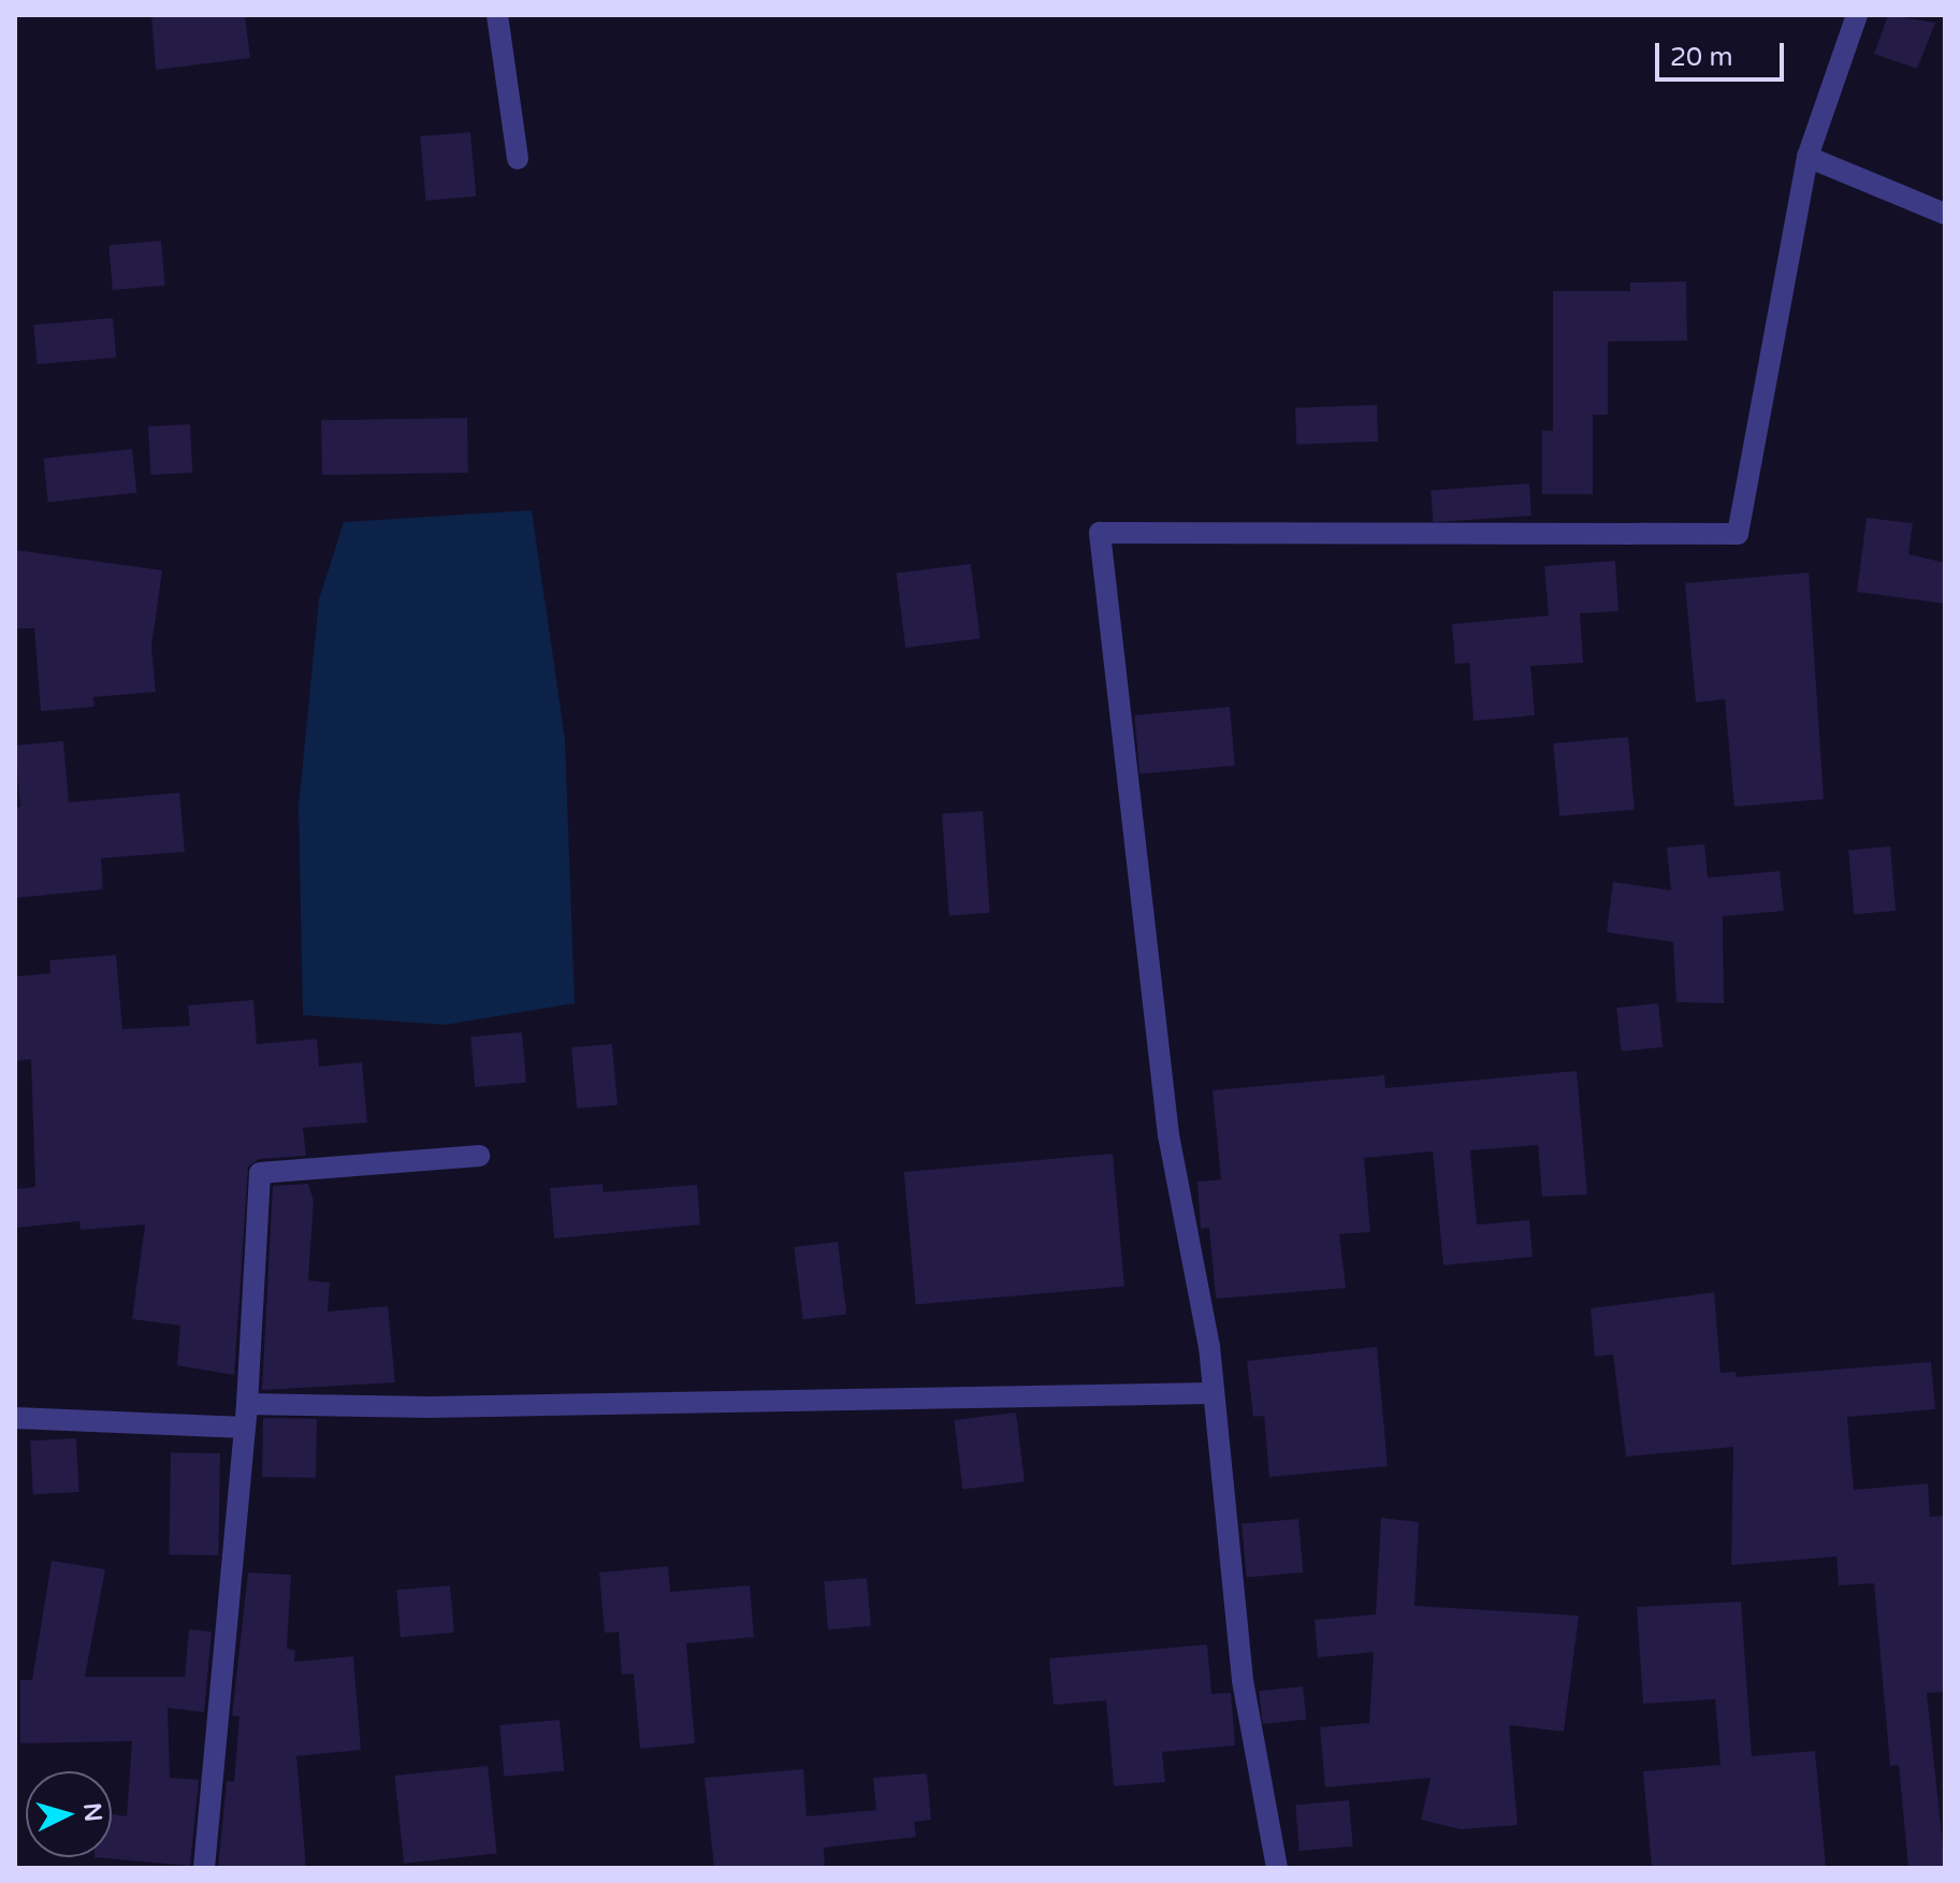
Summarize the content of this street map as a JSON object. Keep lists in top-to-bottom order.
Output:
{
  "scale_bar": "20 m",
  "north": "right"
}
